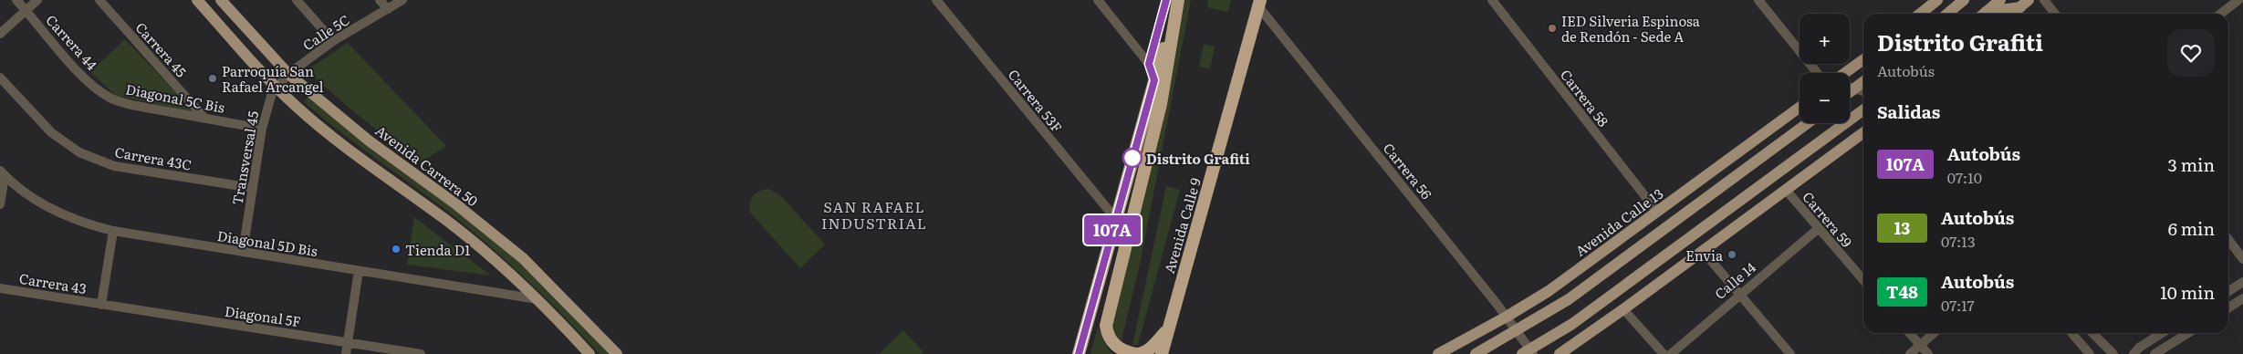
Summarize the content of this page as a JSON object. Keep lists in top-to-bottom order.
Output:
{
  "streets": {
    "highway": ["Avenida Calle 9"],
    "main road": ["Avenida Carrera 50", "Avenida Calle 13"],
    "street": [
      "Calle 5C",
      "Carrera 44",
      "Carrera 45",
      "Diagonal 5C Bis",
      "Carrera 58",
      "Carrera 53F",
      "Carrera 43C",
      "Transversal 45",
      "Carrera 56",
      "Carrera 59",
      "Diagonal 5D Bis",
      "Calle 14",
      "Carrera 43",
      "Diagonal 5F"
    ]
  },
  "crossings": [
    ["Calle 5C", "Transversal 45"],
    ["Calle 5C", "Avenida Carrera 50"],
    ["Carrera 44", "Diagonal 5C Bis"],
    ["Carrera 45", "Diagonal 5C Bis"],
    ["Diagonal 5C Bis", "Transversal 45"],
    ["Carrera 58", "Avenida Calle 13"],
    ["Carrera 43C", "Transversal 45"],
    ["Transversal 45", "Avenida Carrera 50"],
    ["Transversal 45", "Diagonal 5D Bis"],
    ["Carrera 56", "Avenida Calle 13"],
    ["Carrera 56", "Avenida Calle 9"],
    ["Carrera 59", "Calle 14"],
    ["Carrera 43", "Diagonal 5F"]
  ],
  "districts": ["SAN RAFAEL INDUSTRIAL"],
  "places": [
    "IED Silveria Espinosa de Rendón - Sede A",
    "Parroquía San Rafael Arcangel",
    "Distrito Grafiti",
    "Tienda D1",
    "Envia"
  ],
  "lines": ["bus line 107A"],
  "page": {
    "on_map": "107A",
    "map_buttons": ["+", "−"],
    "heading": [
      ["Distrito Grafiti", "Autobús"],
      "Salidas"
    ],
    "list": [
      {
        "mark": "107A",
        "name": "Autobús",
        "note": "07:10",
        "value": "3 min"
      },
      {
        "mark": "13",
        "name": "Autobús",
        "note": "07:13",
        "value": "6 min"
      },
      {
        "mark": "T48",
        "name": "Autobús",
        "note": "07:17",
        "value": "10 min"
      }
    ]
  }
}
